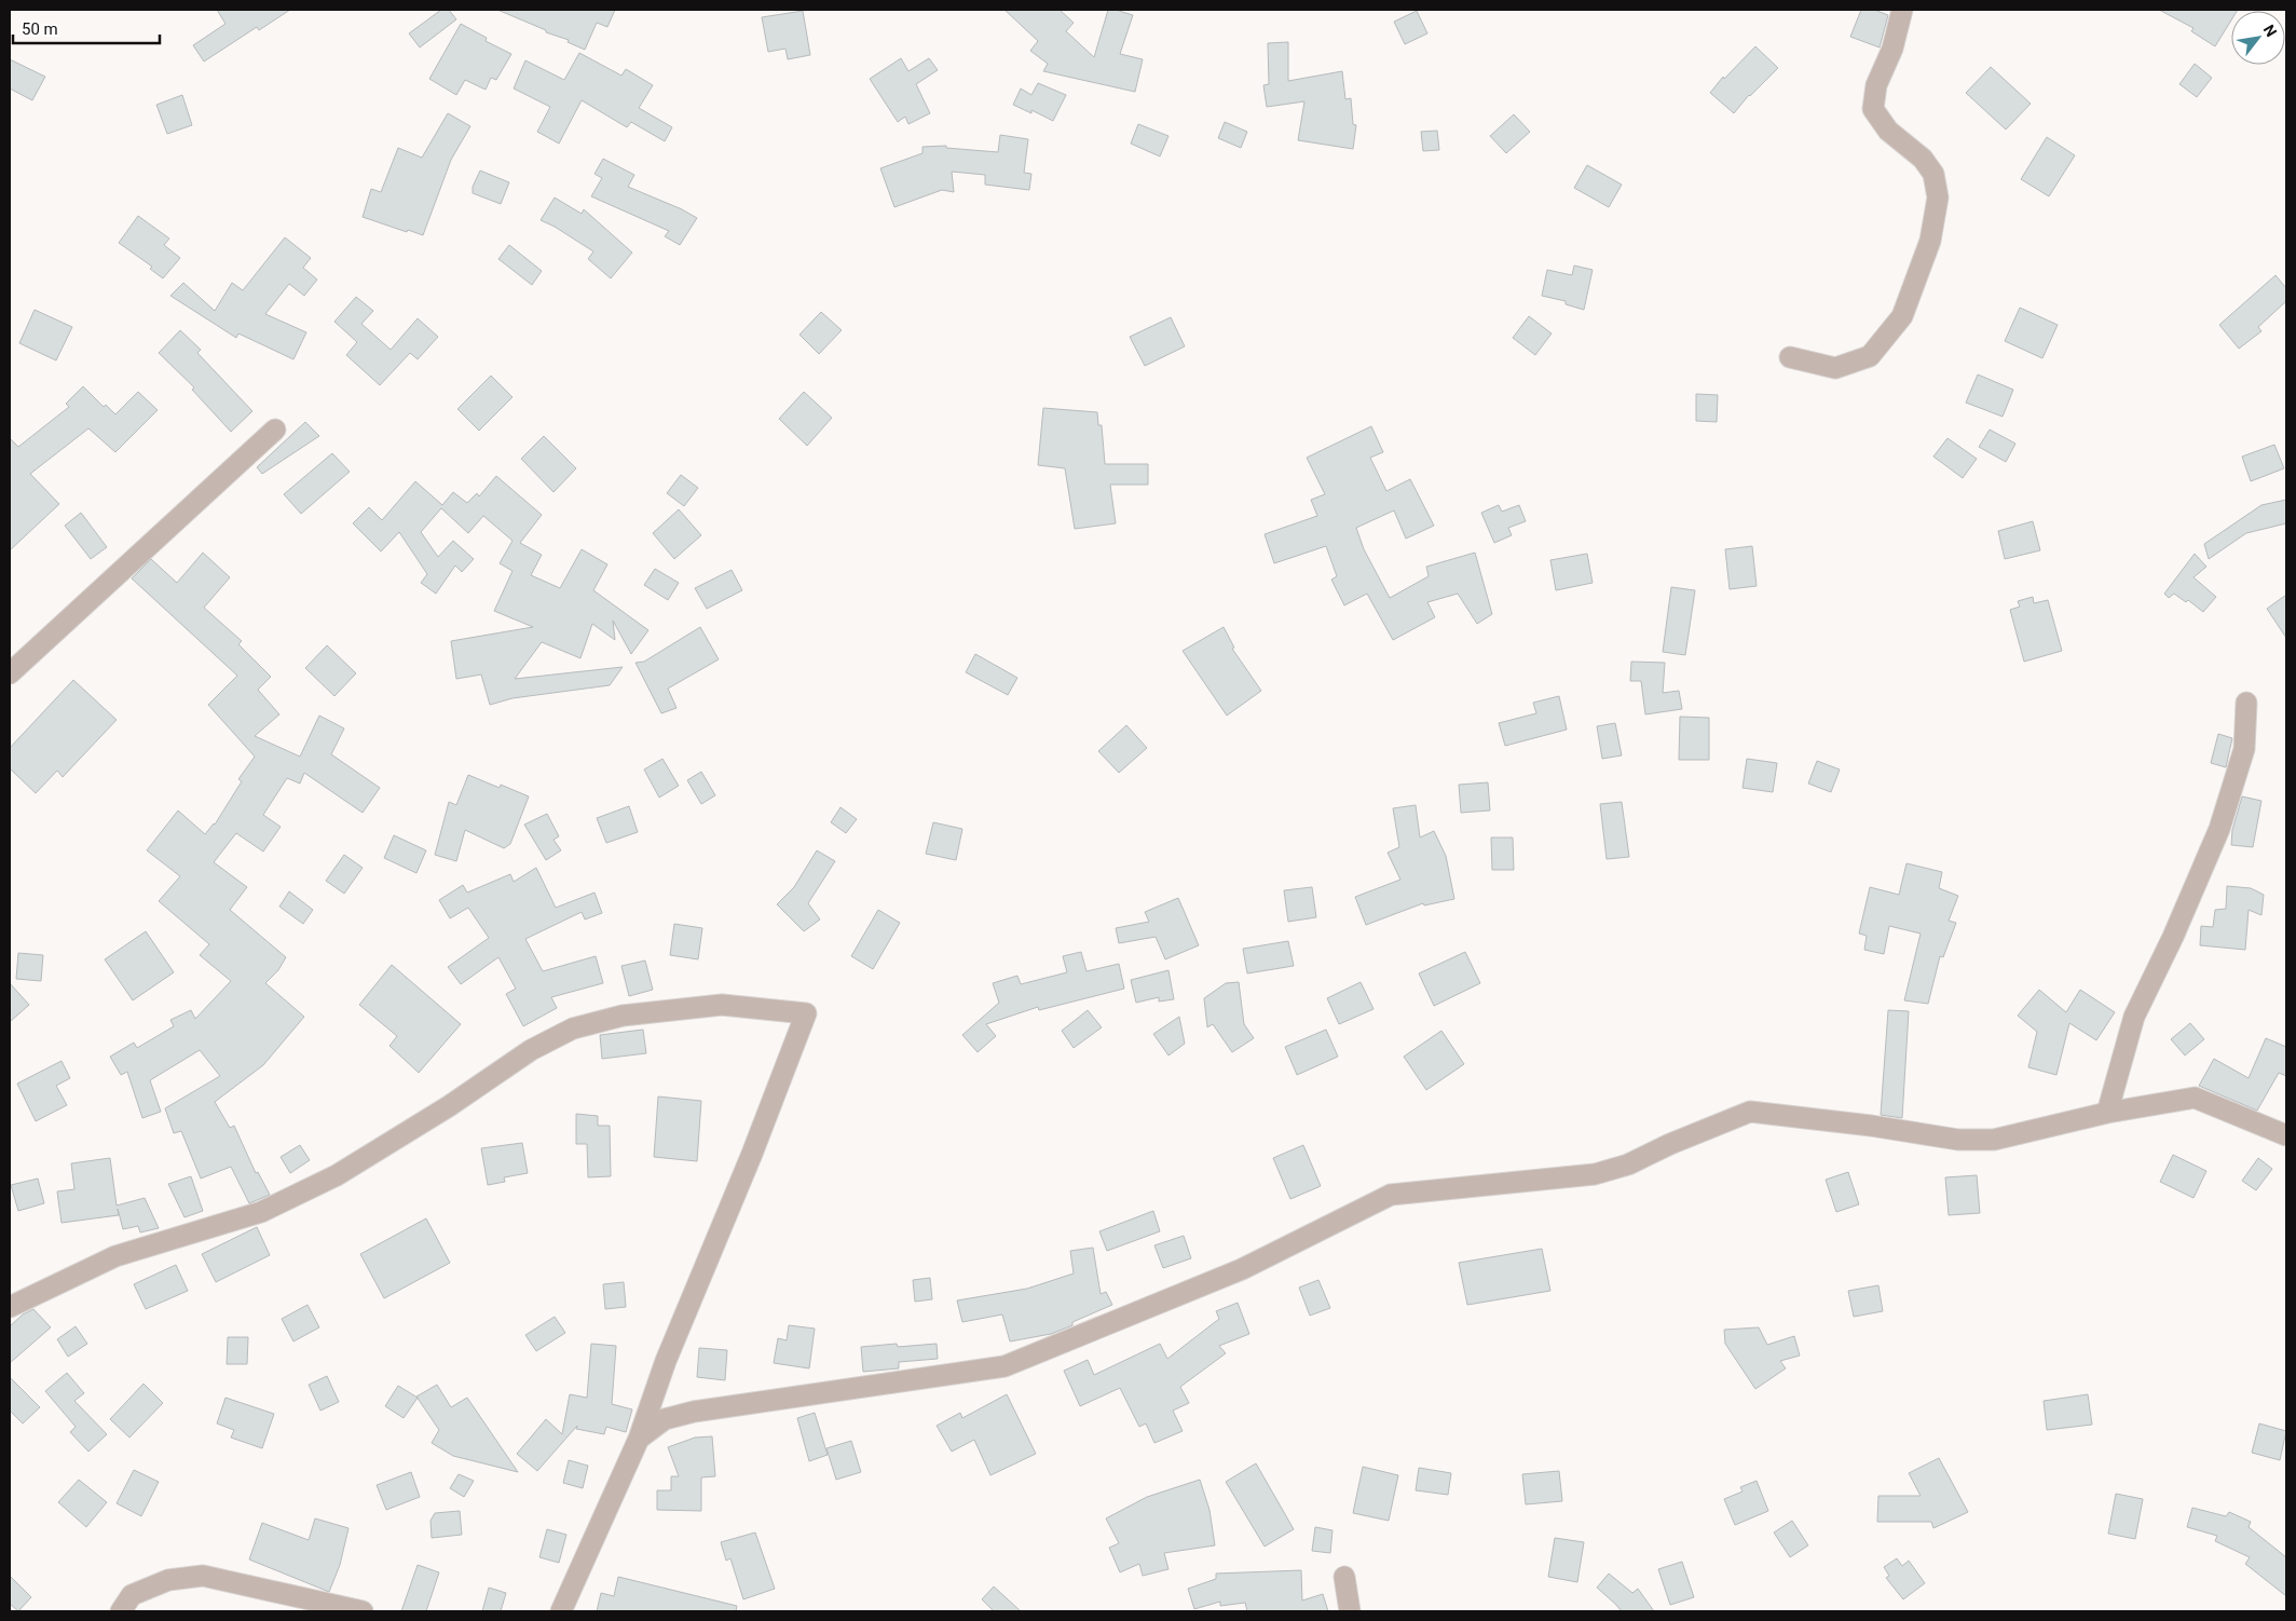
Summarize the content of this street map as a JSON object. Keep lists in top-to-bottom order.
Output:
{
  "scale_bar": "50 m",
  "north": "top right"
}
